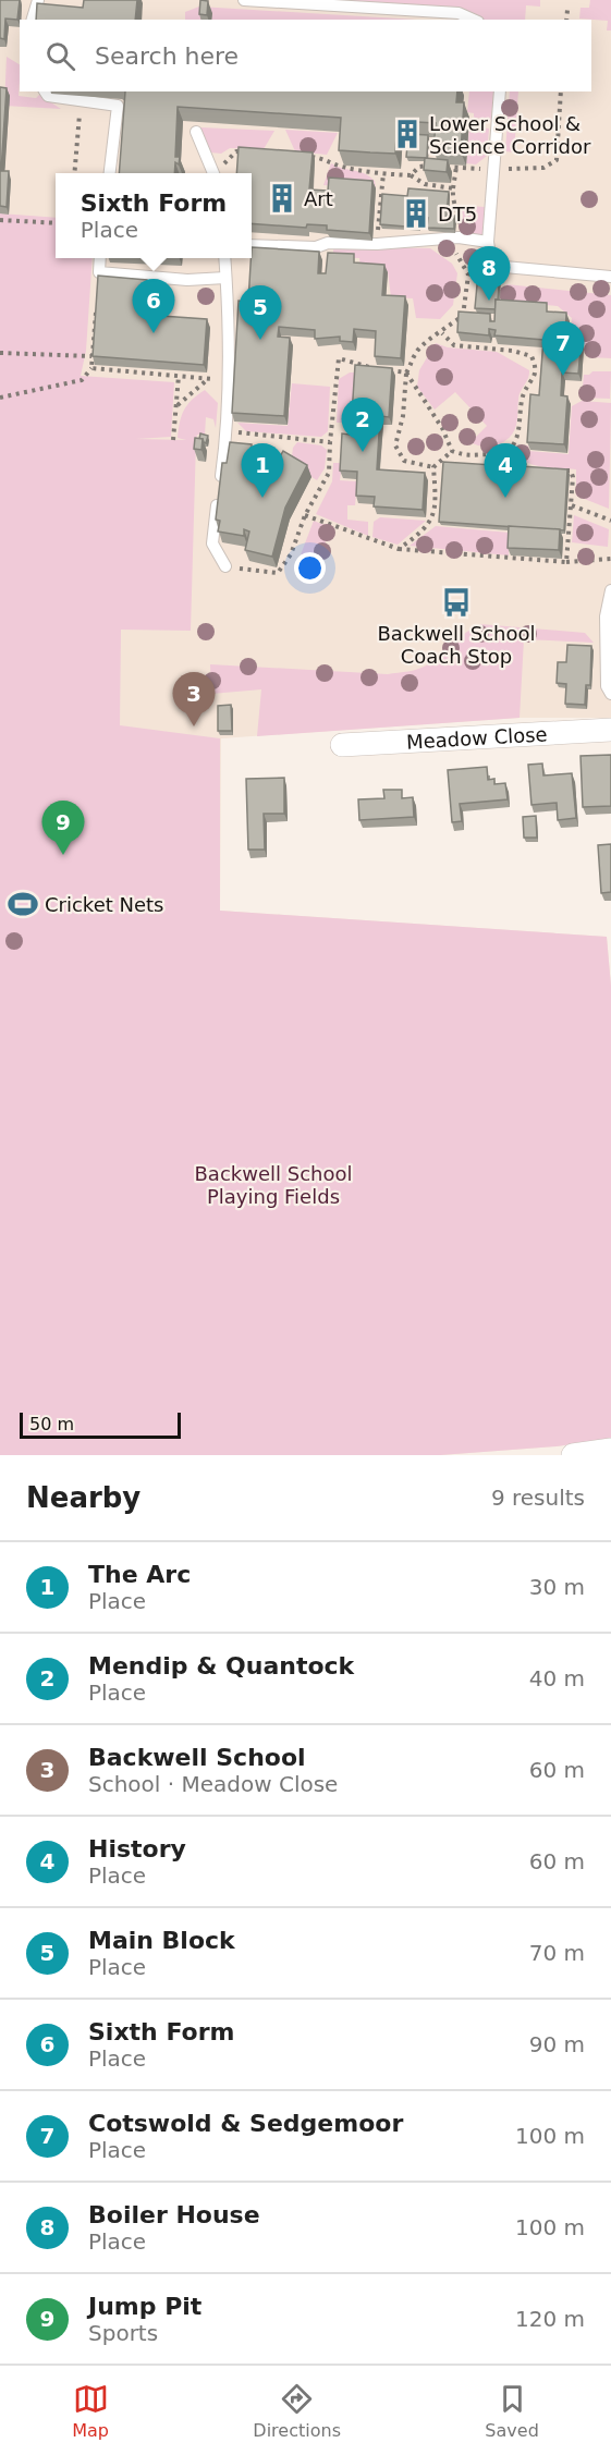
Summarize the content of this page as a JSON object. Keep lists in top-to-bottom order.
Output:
{
  "streets": {
    "street": ["Meadow Close"]
  },
  "parks": ["Backwell School Playing Fields"],
  "places": {
    "building": ["Lower School & Science Corridor", "Art", "DT5"],
    "bus stop": ["Backwell School Coach Stop"],
    "sports": ["Cricket Nets"]
  },
  "scale_bar": "50 m",
  "page": {
    "search": "Search here",
    "popup": ["Sixth Form", "Place"],
    "pins": [
      "8",
      "6",
      "5",
      "7",
      "2",
      "1",
      "4",
      "3",
      "9"
    ],
    "scale": "50 m",
    "heading": ["Nearby", "9 results"],
    "list": [
      {
        "mark": "1",
        "name": "The Arc",
        "note": "Place",
        "value": "30 m"
      },
      {
        "mark": "2",
        "name": "Mendip & Quantock",
        "note": "Place",
        "value": "40 m"
      },
      {
        "mark": "3",
        "name": "Backwell School",
        "note": "School · Meadow Close",
        "value": "60 m"
      },
      {
        "mark": "4",
        "name": "History",
        "note": "Place",
        "value": "60 m"
      },
      {
        "mark": "5",
        "name": "Main Block",
        "note": "Place",
        "value": "70 m"
      },
      {
        "mark": "6",
        "name": "Sixth Form",
        "note": "Place",
        "value": "90 m"
      },
      {
        "mark": "7",
        "name": "Cotswold & Sedgemoor",
        "note": "Place",
        "value": "100 m"
      },
      {
        "mark": "8",
        "name": "Boiler House",
        "note": "Place",
        "value": "100 m"
      },
      {
        "mark": "9",
        "name": "Jump Pit",
        "note": "Sports",
        "value": "120 m"
      }
    ],
    "nav": ["Map", "Directions", "Saved"]
  }
}
